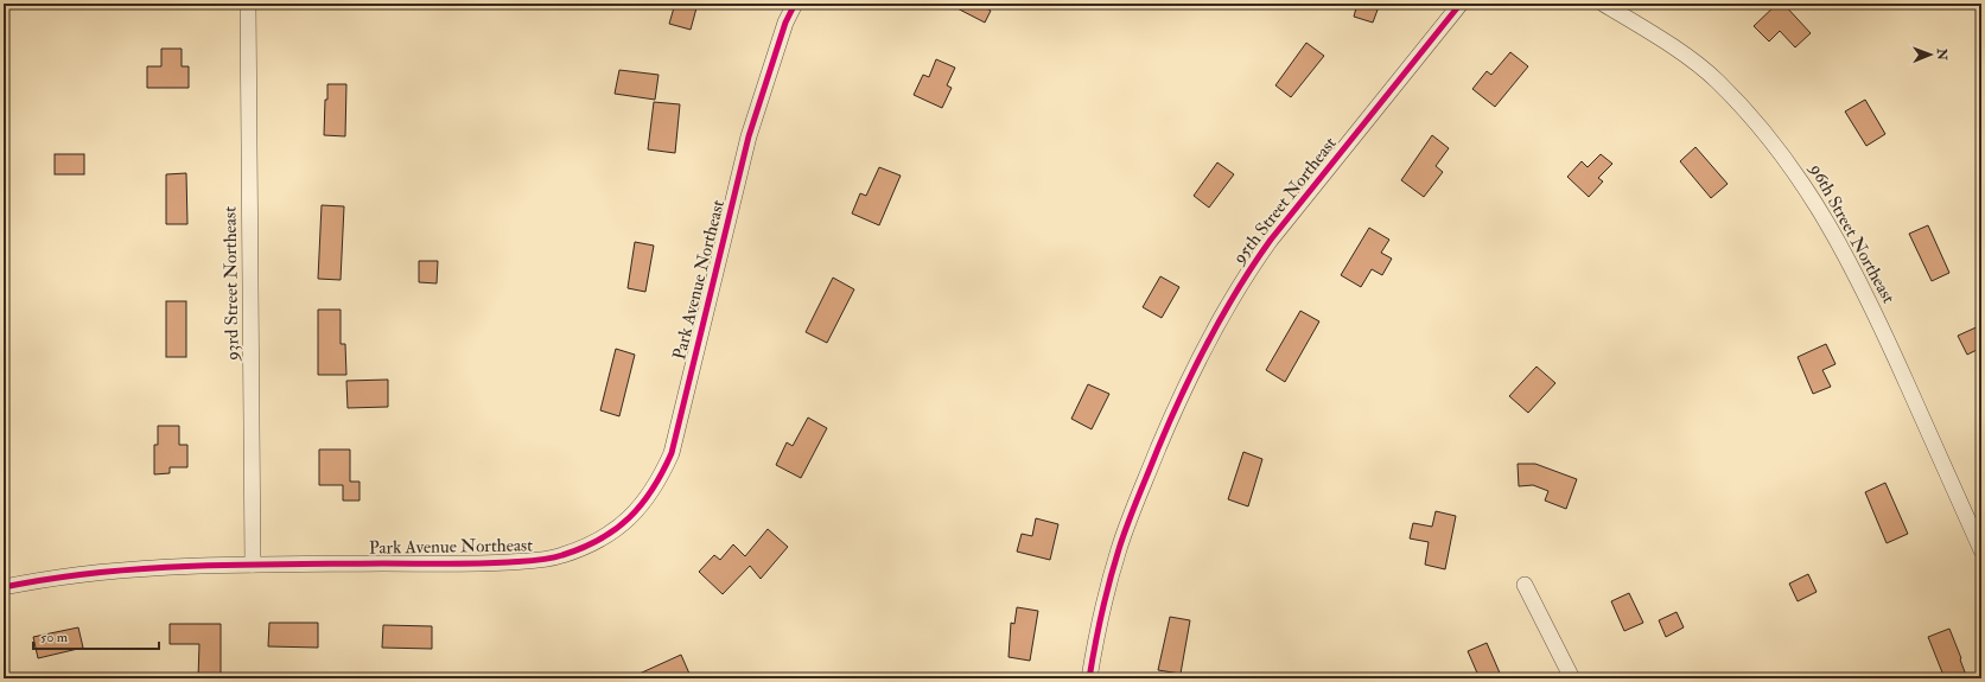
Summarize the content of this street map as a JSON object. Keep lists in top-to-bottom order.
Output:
{
  "streets": {
    "street": [
      "95th Street Northeast",
      "96th Street Northeast",
      "Park Avenue Northeast",
      "93rd Street Northeast"
    ]
  },
  "crossings": [
    ["Park Avenue Northeast", "93rd Street Northeast"]
  ],
  "scale_bar": "50 m",
  "north": "right"
}
